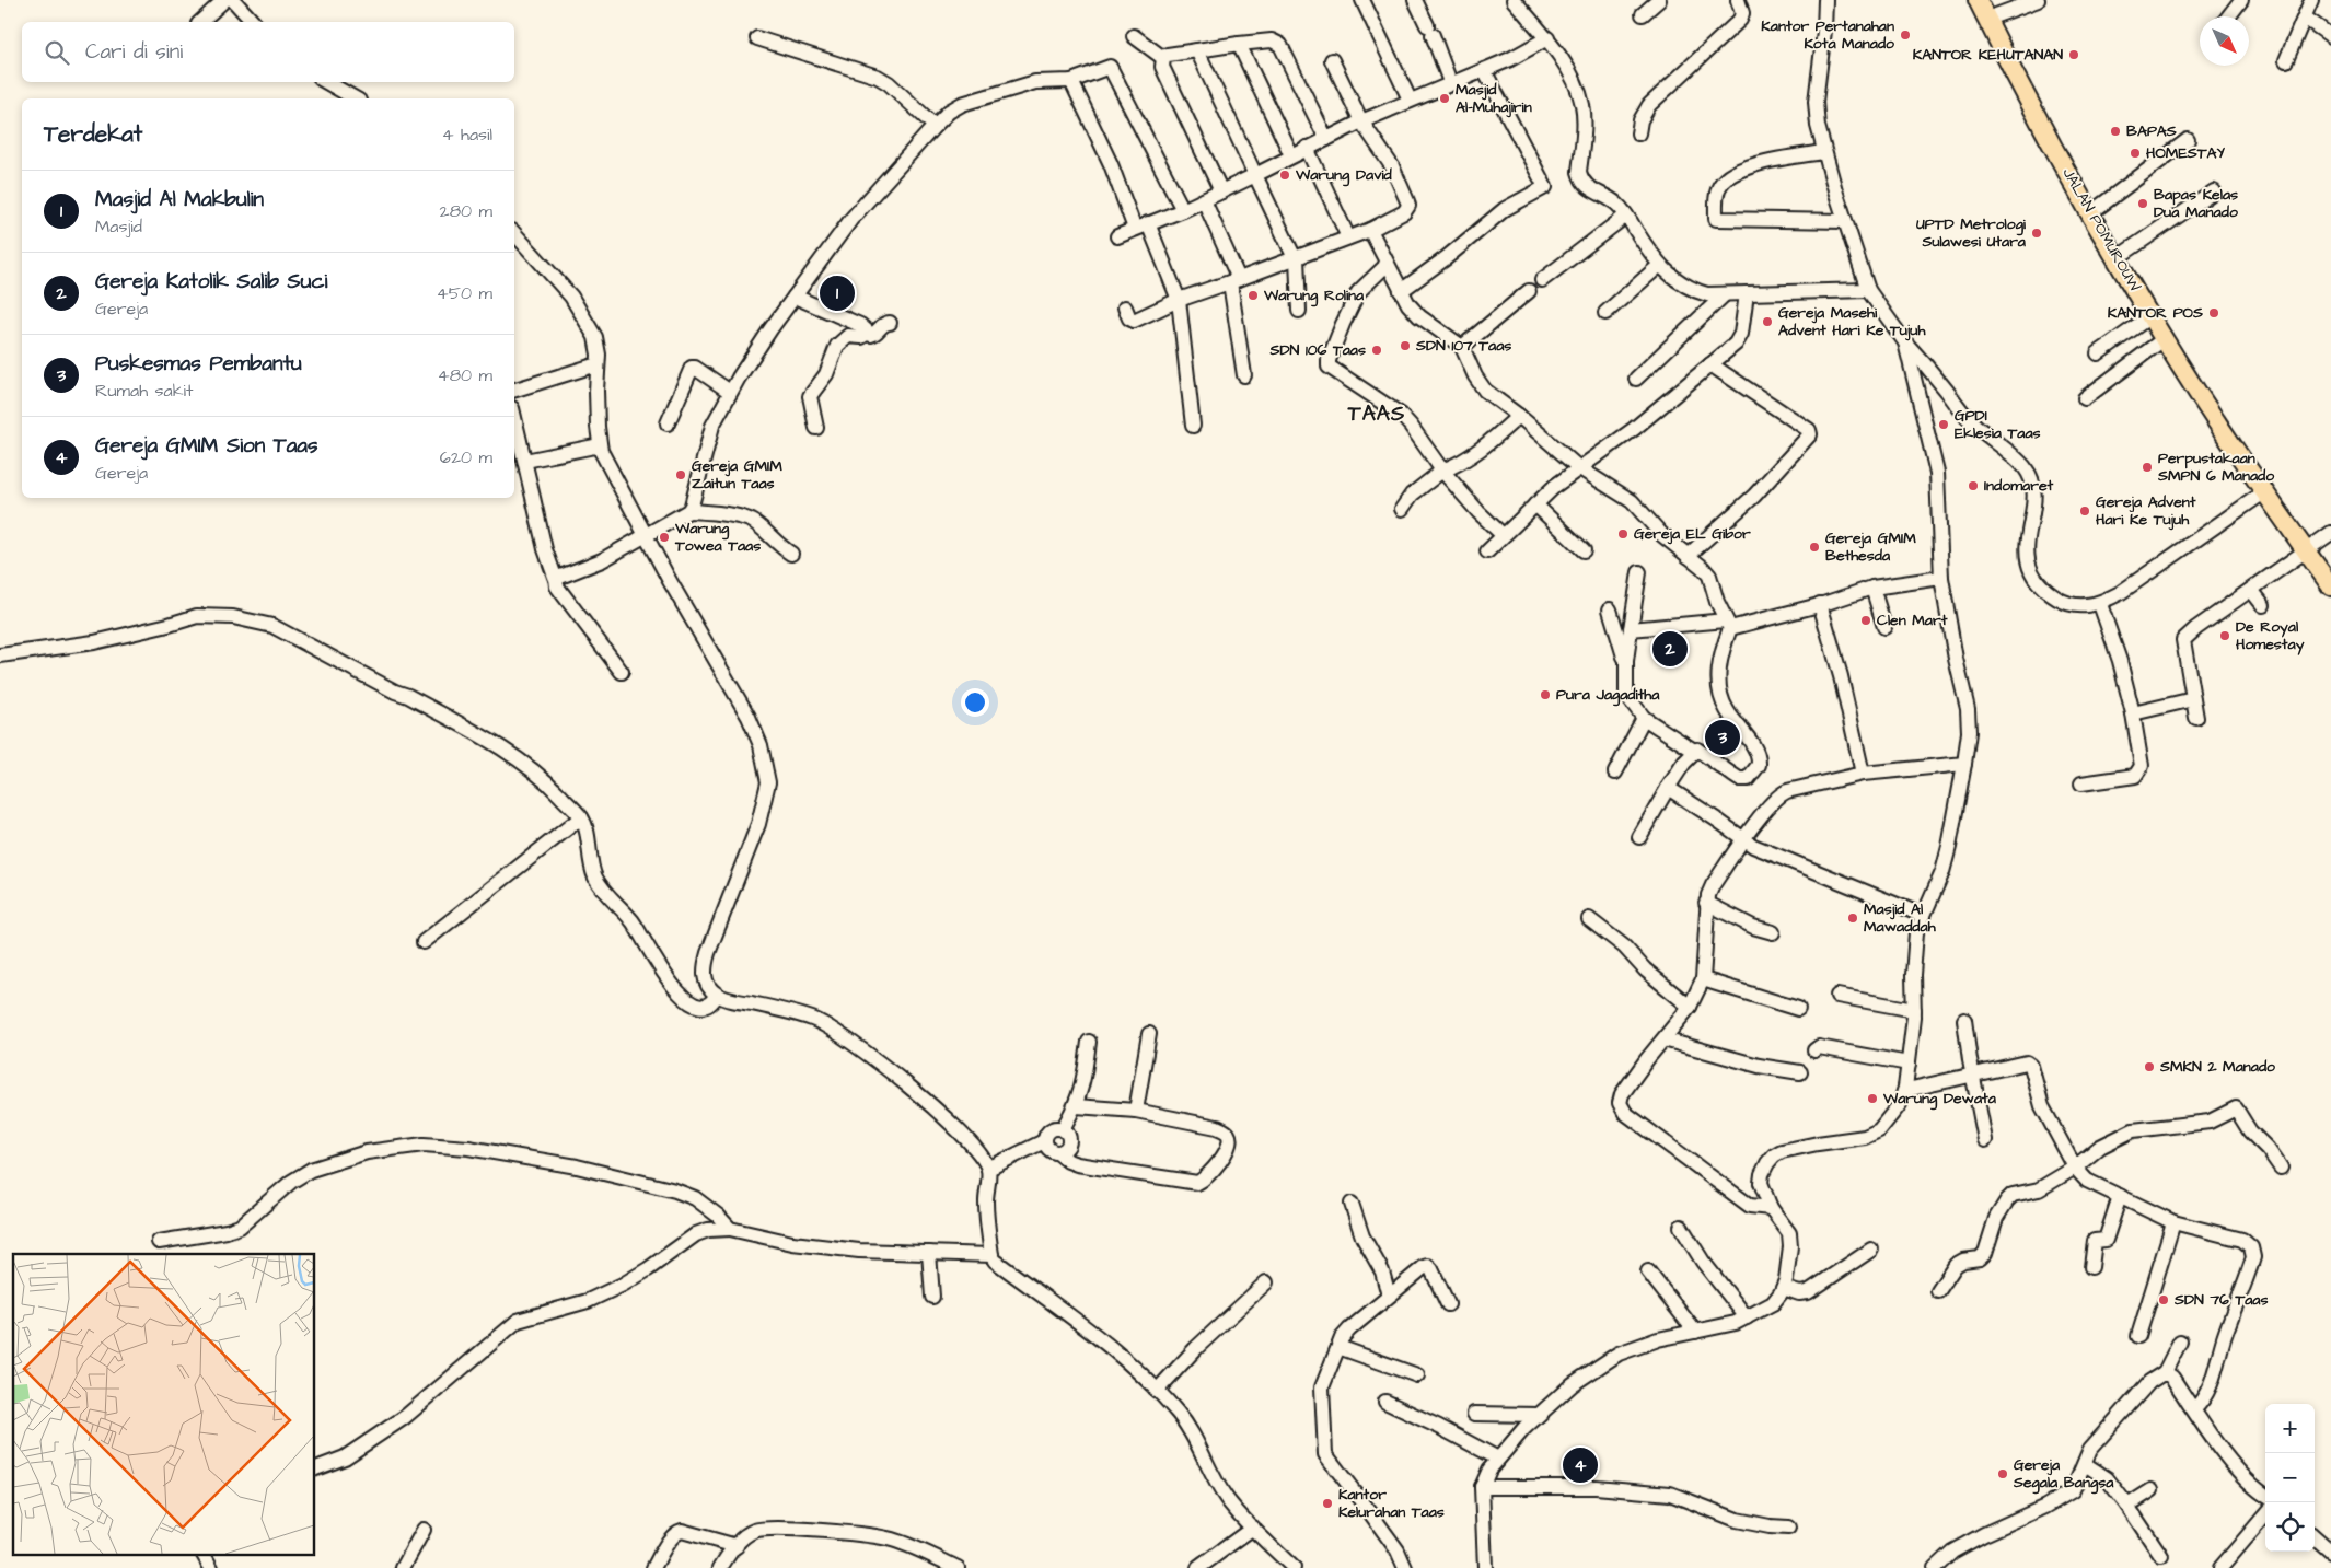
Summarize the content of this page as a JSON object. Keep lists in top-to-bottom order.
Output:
{
  "streets": {
    "main road": ["JALAN POMUROUW"]
  },
  "districts": ["TAAS"],
  "places": [
    "Kantor Pertanahan Kota Manado",
    "KANTOR KEHUTANAN",
    "Masjid Al-Muhajirin",
    "BAPAS",
    "HOMESTAY",
    "Warung David",
    "Bapas Kelas Dua Manado",
    "UPTD Metrologi Sulawesi Utara",
    "Warung Rolina",
    "KANTOR POS",
    "Gereja Masehi Advent Hari Ke Tujuh",
    "SDN 107 Taas",
    "SDN 106 Taas",
    "GPDI Eklesia Taas",
    "Perpustakaan SMPN 6 Manado",
    "Gereja GMIM Zaitun Taas",
    "Indomaret",
    "Gereja Advent Hari Ke Tujuh",
    "Gereja EL Gibor",
    "Warung Towea Taas",
    "Gereja GMIM Bethesda",
    "Clen Mart",
    "De Royal Homestay",
    "Pura Jagaditha",
    "Masjid Al Mawaddah",
    "SMKN 2 Manado",
    "Warung Dewata",
    "SDN 76 Taas",
    "Gereja Segala Bangsa",
    "Kantor Kelurahan Taas"
  ],
  "north": "bottom right",
  "page": {
    "search": "Cari di sini",
    "heading": ["Terdekat", "4 hasil"],
    "list": [
      {
        "mark": "1",
        "name": "Masjid Al Makbulin",
        "note": "Masjid",
        "value": "280 m"
      },
      {
        "mark": "2",
        "name": "Gereja Katolik Salib Suci",
        "note": "Gereja",
        "value": "450 m"
      },
      {
        "mark": "3",
        "name": "Puskesmas Pembantu",
        "note": "Rumah sakit",
        "value": "480 m"
      },
      {
        "mark": "4",
        "name": "Gereja GMIM Sion Taas",
        "note": "Gereja",
        "value": "620 m"
      }
    ],
    "pins": [
      "1",
      "2",
      "3",
      "4"
    ],
    "map_buttons": ["+", "−"]
  }
}
